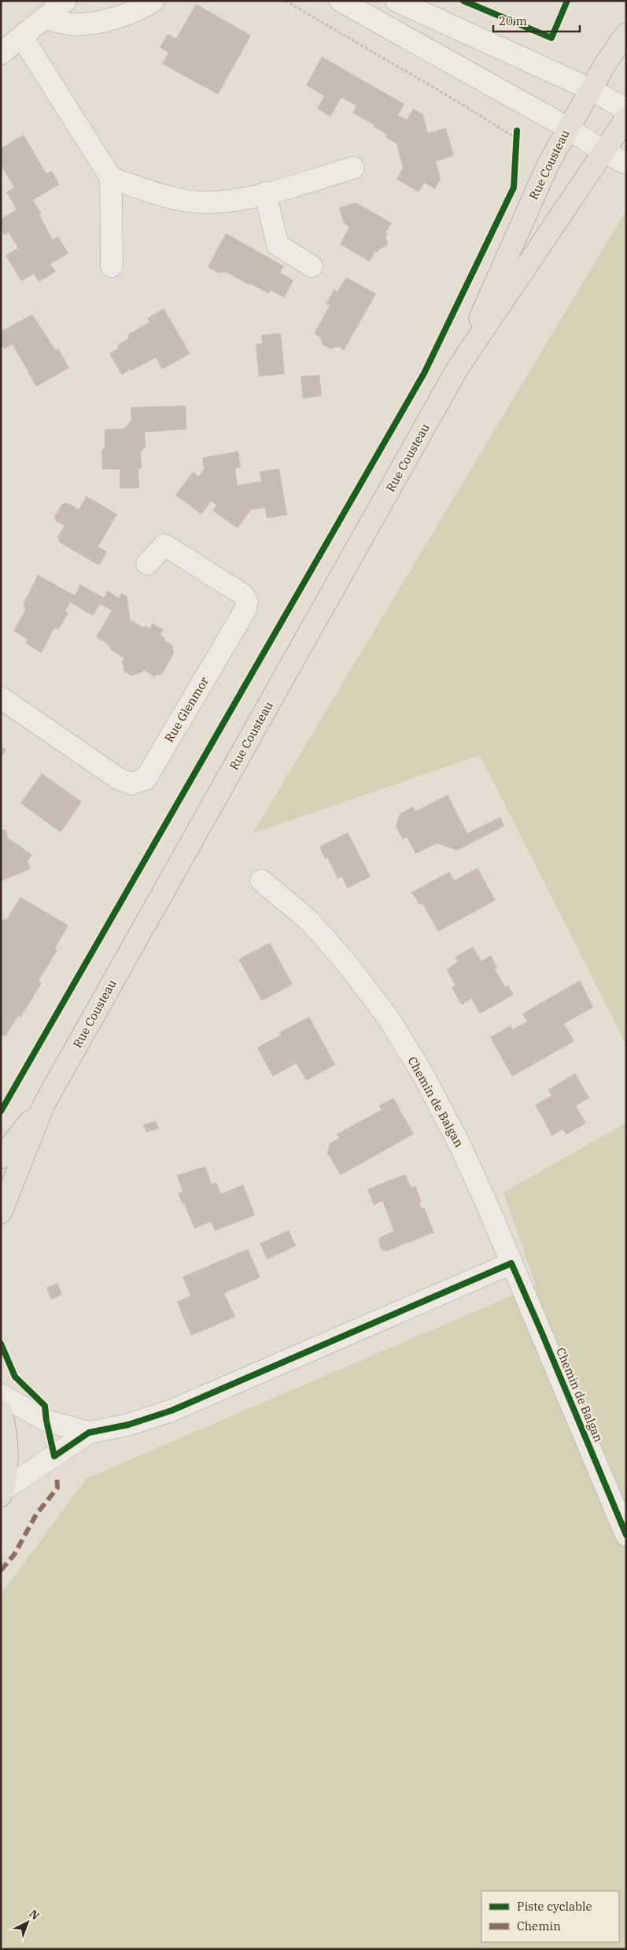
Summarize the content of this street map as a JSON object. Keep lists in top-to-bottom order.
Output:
{
  "streets": {
    "main road": ["Rue Cousteau"],
    "street": ["Rue Glenmor", "Chemin de Balgan"]
  },
  "legend": ["Piste cyclable", "Chemin"],
  "scale_bar": "20 m",
  "north": "top right"
}
